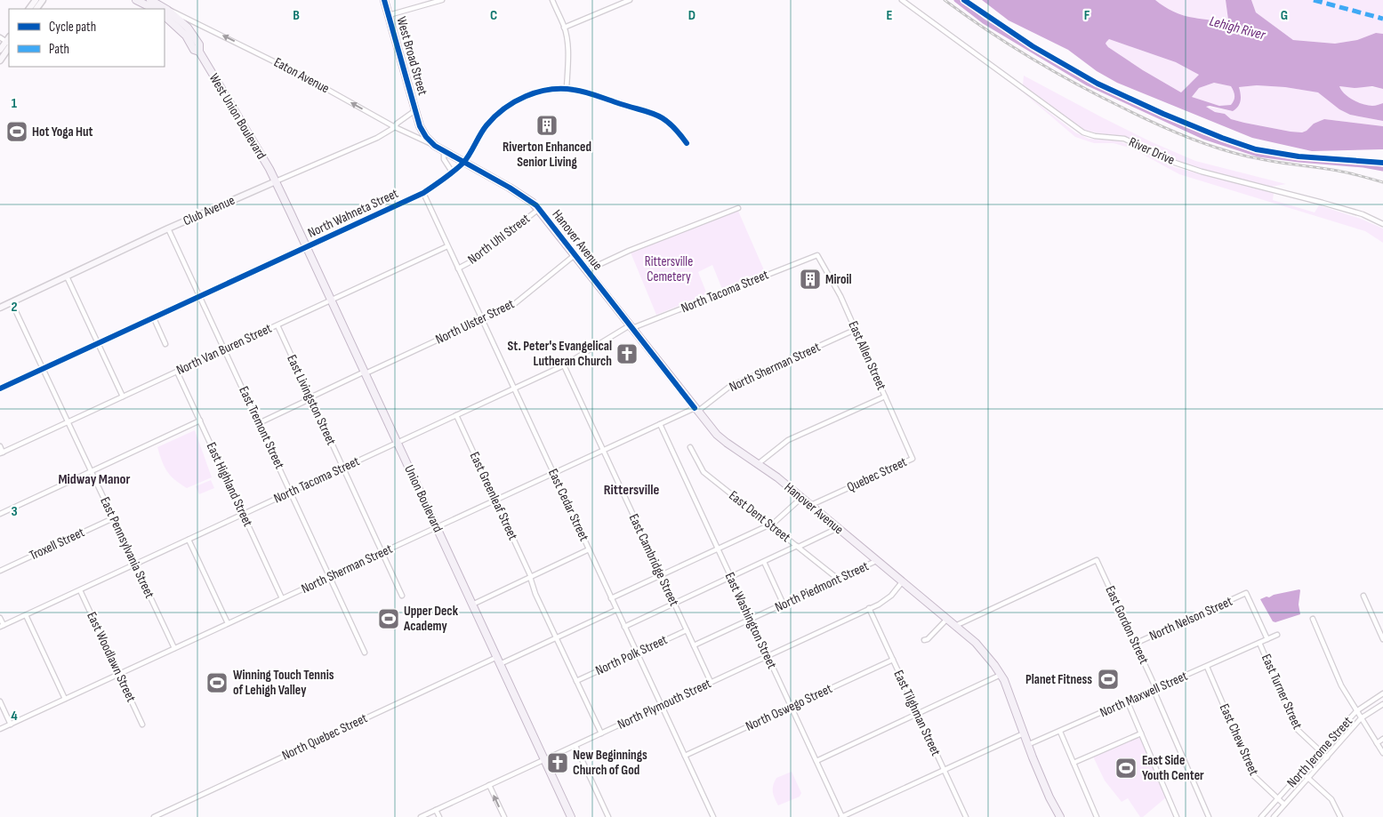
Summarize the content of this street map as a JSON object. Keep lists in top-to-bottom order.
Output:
{
  "streets": {
    "main road": [
      "West Broad Street",
      "West Union Boulevard",
      "Hanover Avenue",
      "Union Boulevard"
    ],
    "street": [
      "Eaton Avenue",
      "River Drive",
      "Club Avenue",
      "North Wahneta Street",
      "North Uhl Street",
      "North Tacoma Street",
      "North Ulster Street",
      "North Van Buren Street",
      "East Allen Street",
      "North Sherman Street",
      "East Livingston Street",
      "East Tremont Street",
      "Quebec Street",
      "East Highland Street",
      "East Greenleaf Street",
      "East Cedar Street",
      "East Dent Street",
      "Troxell Street",
      "East Pennsylvania Street",
      "East Cambridge Street",
      "North Piedmont Street",
      "North Nelson Street",
      "East Washington Street",
      "East Gordon Street",
      "North Polk Street",
      "East Woodlawn Street",
      "East Turner Street",
      "North Maxwell Street",
      "North Plymouth Street",
      "North Oswego Street",
      "East Tilghman Street",
      "North Quebec Street",
      "East Chew Street",
      "North Jerome Street"
    ]
  },
  "crossings": [
    ["West Broad Street", "Club Avenue"],
    ["West Broad Street", "Hanover Avenue"],
    ["Eaton Avenue", "West Union Boulevard"],
    ["Eaton Avenue", "Club Avenue"],
    ["Eaton Avenue", "Hanover Avenue"],
    ["West Union Boulevard", "Club Avenue"],
    ["West Union Boulevard", "Union Boulevard"],
    ["Club Avenue", "East Tremont Street"],
    ["Club Avenue", "Union Boulevard"],
    ["Club Avenue", "East Pennsylvania Street"],
    ["North Wahneta Street", "Hanover Avenue"],
    ["North Wahneta Street", "East Tremont Street"],
    ["North Wahneta Street", "Union Boulevard"],
    ["North Wahneta Street", "East Cedar Street"],
    ["North Wahneta Street", "East Pennsylvania Street"],
    ["North Uhl Street", "Hanover Avenue"],
    ["North Uhl Street", "East Cedar Street"],
    ["Hanover Avenue", "North Tacoma Street"],
    ["Hanover Avenue", "North Ulster Street"],
    ["Hanover Avenue", "North Sherman Street"],
    ["Hanover Avenue", "Quebec Street"],
    ["Hanover Avenue", "North Piedmont Street"],
    ["Hanover Avenue", "East Gordon Street"],
    ["Hanover Avenue", "North Maxwell Street"],
    ["Hanover Avenue", "North Plymouth Street"],
    ["North Tacoma Street", "East Allen Street"],
    ["North Tacoma Street", "East Livingston Street"],
    ["North Tacoma Street", "East Tremont Street"],
    ["North Tacoma Street", "East Highland Street"],
    ["North Tacoma Street", "East Greenleaf Street"],
    ["North Tacoma Street", "Union Boulevard"],
    ["North Tacoma Street", "East Cedar Street"],
    ["North Tacoma Street", "East Pennsylvania Street"],
    ["North Tacoma Street", "East Cambridge Street"],
    ["North Tacoma Street", "East Woodlawn Street"],
    ["North Ulster Street", "East Livingston Street"],
    ["North Ulster Street", "East Tremont Street"],
    ["North Ulster Street", "Union Boulevard"],
    ["North Ulster Street", "East Cedar Street"],
    ["North Van Buren Street", "East Livingston Street"],
    ["North Van Buren Street", "East Tremont Street"],
    ["North Van Buren Street", "East Highland Street"],
    ["North Van Buren Street", "Union Boulevard"],
    ["North Van Buren Street", "East Cedar Street"],
    ["North Van Buren Street", "East Pennsylvania Street"],
    ["East Allen Street", "North Sherman Street"],
    ["East Allen Street", "Quebec Street"],
    ["North Sherman Street", "East Livingston Street"],
    ["North Sherman Street", "East Tremont Street"],
    ["North Sherman Street", "East Highland Street"],
    ["North Sherman Street", "East Greenleaf Street"],
    ["North Sherman Street", "Union Boulevard"],
    ["North Sherman Street", "East Cedar Street"],
    ["North Sherman Street", "East Pennsylvania Street"],
    ["North Sherman Street", "East Cambridge Street"],
    ["North Sherman Street", "East Washington Street"],
    ["North Sherman Street", "East Woodlawn Street"],
    ["East Greenleaf Street", "North Polk Street"],
    ["East Greenleaf Street", "North Plymouth Street"],
    ["Union Boulevard", "North Plymouth Street"],
    ["Union Boulevard", "North Quebec Street"],
    ["East Cedar Street", "North Polk Street"],
    ["East Cedar Street", "North Plymouth Street"],
    ["East Cedar Street", "North Oswego Street"],
    ["East Dent Street", "North Piedmont Street"],
    ["Troxell Street", "East Pennsylvania Street"],
    ["East Cambridge Street", "North Piedmont Street"],
    ["East Cambridge Street", "North Polk Street"],
    ["East Cambridge Street", "North Plymouth Street"],
    ["North Piedmont Street", "East Washington Street"],
    ["North Nelson Street", "East Gordon Street"],
    ["North Nelson Street", "East Turner Street"],
    ["East Washington Street", "North Plymouth Street"],
    ["East Washington Street", "North Oswego Street"],
    ["East Gordon Street", "North Maxwell Street"],
    ["East Turner Street", "North Maxwell Street"],
    ["East Turner Street", "North Jerome Street"],
    ["North Maxwell Street", "East Chew Street"],
    ["North Plymouth Street", "East Tilghman Street"],
    ["North Oswego Street", "East Tilghman Street"],
    ["East Chew Street", "North Jerome Street"]
  ],
  "one_way": ["Eaton Avenue"],
  "districts": ["Midway Manor", "Rittersville"],
  "water": ["Lehigh River"],
  "parks": ["Rittersville Cemetery"],
  "places": {
    "building": ["Riverton Enhanced Senior Living", "Miroil"],
    "sports": [
      "Hot Yoga Hut",
      "Upper Deck Academy",
      "Planet Fitness",
      "Winning Touch Tennis of Lehigh Valley",
      "East Side Youth Center"
    ],
    "church": ["St. Peter's Evangelical Lutheran Church", "New Beginnings Church of God"]
  },
  "legend": ["Cycle path", "Path"],
  "grid": {
    "columns": [
      "B",
      "C",
      "D",
      "E",
      "F",
      "G"
    ],
    "rows": [
      "1",
      "2",
      "3",
      "4"
    ]
  }
}
